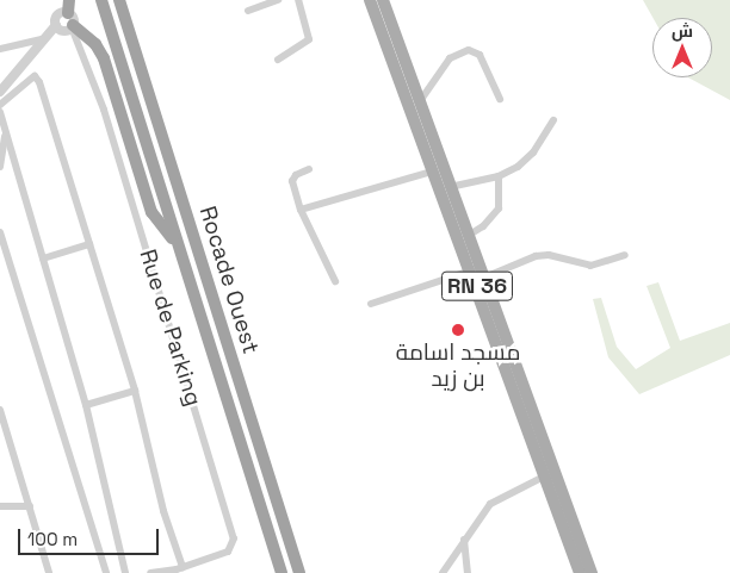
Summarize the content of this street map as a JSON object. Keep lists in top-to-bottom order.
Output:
{
  "streets": {
    "highway": ["Rocade Ouest"],
    "main road": ["RN 36"],
    "street": ["Rue de Parking"]
  },
  "places": ["مسجد اسامة بن زيد"],
  "scale_bar": "100 m",
  "north": "top"
}
